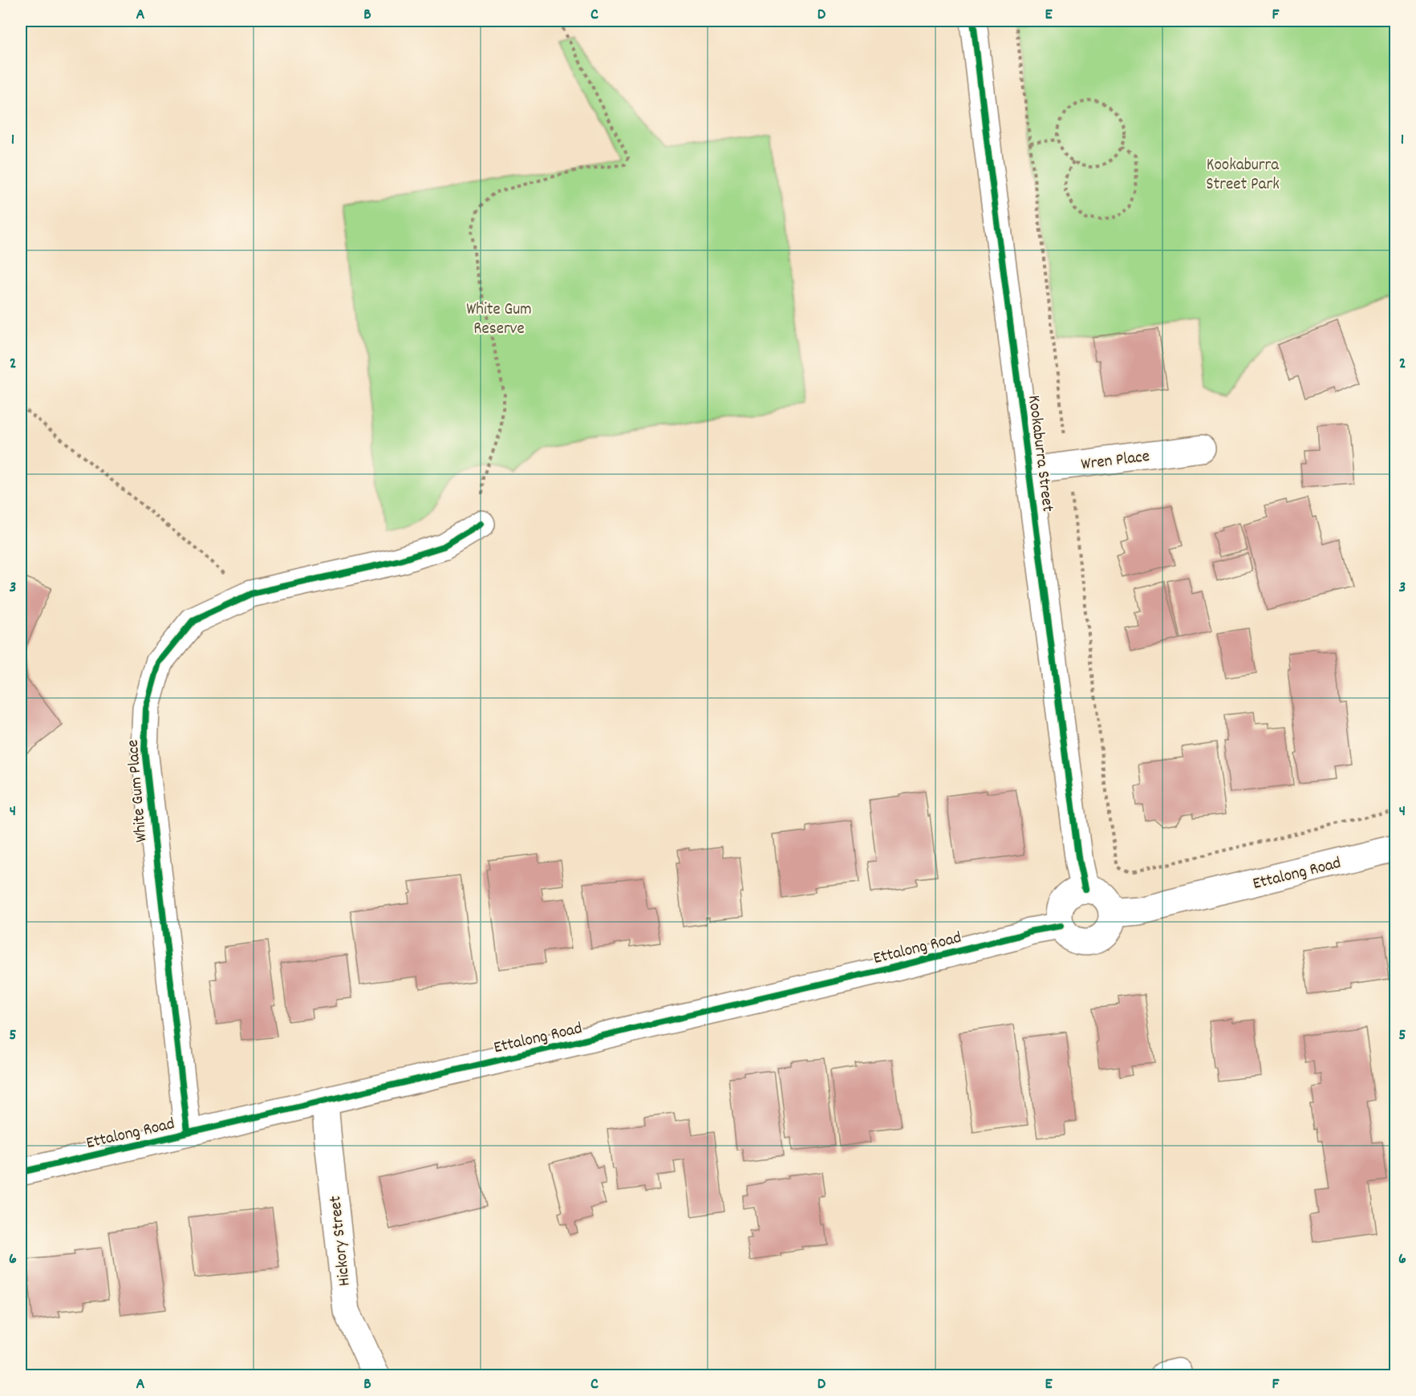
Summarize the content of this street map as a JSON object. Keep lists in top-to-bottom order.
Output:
{
  "streets": {
    "street": [
      "Kookaburra Street",
      "Wren Place",
      "White Gum Place",
      "Ettalong Road",
      "Hickory Street"
    ]
  },
  "crossings": [
    ["Kookaburra Street", "Wren Place"],
    ["Kookaburra Street", "Ettalong Road"],
    ["White Gum Place", "Ettalong Road"],
    ["Ettalong Road", "Hickory Street"]
  ],
  "parks": ["Kookaburra Street Park", "White Gum Reserve"],
  "grid": {
    "columns": [
      "A",
      "B",
      "C",
      "D",
      "E",
      "F"
    ],
    "rows": [
      "1",
      "2",
      "3",
      "4",
      "5",
      "6"
    ]
  }
}
